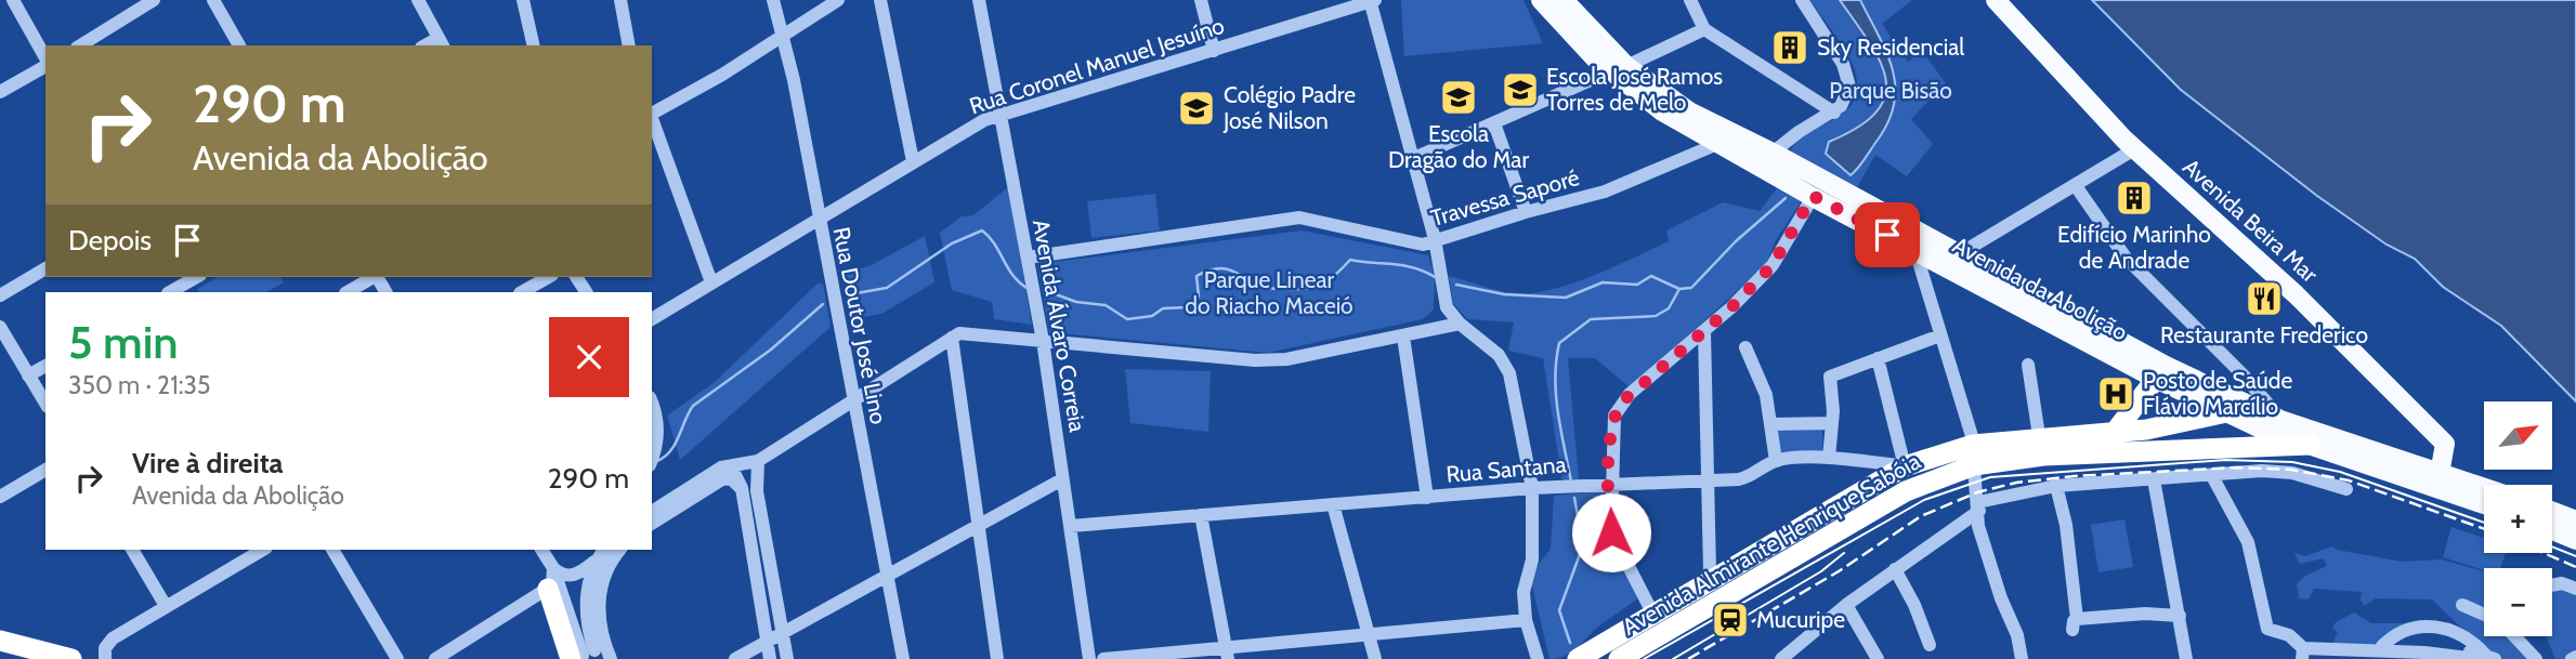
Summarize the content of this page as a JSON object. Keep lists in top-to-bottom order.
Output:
{
  "streets": {
    "highway": ["Avenida Almirante Henrique Sabóia"],
    "main road": ["Avenida Beira Mar", "Avenida da Abolição"],
    "street": [
      "Rua Coronel Manuel Jesuíno",
      "Travessa Saporé",
      "Rua Doutor José Lino",
      "Avenida Álvaro Correia",
      "Rua Santana"
    ]
  },
  "crossings": [
    ["Rua Coronel Manuel Jesuíno", "Rua Doutor José Lino"],
    ["Rua Coronel Manuel Jesuíno", "Avenida Álvaro Correia"],
    ["Travessa Saporé", "Avenida da Abolição"],
    ["Travessa Saporé", "Avenida Álvaro Correia"],
    ["Avenida Beira Mar", "Avenida da Abolição"],
    ["Avenida da Abolição", "Avenida Almirante Henrique Sabóia"],
    ["Avenida Álvaro Correia", "Rua Santana"],
    ["Rua Santana", "Avenida Almirante Henrique Sabóia"]
  ],
  "parks": ["Parque Bisão", "Parque Linear do Riacho Maceió"],
  "places": {
    "building": ["Sky Residencial", "Edifício Marinho de Andrade"],
    "school or university": ["Escola José Ramos Torres de Melo", "Escola Dragão do Mar", "Colégio Padre José Nilson"],
    "restaurant": ["Restaurante Frederico"],
    "hospital": ["Posto de Saúde Flávio Marcílio"],
    "station": ["Mucuripe"]
  },
  "north": "top right",
  "page": {
    "turn": ["290 m", "Avenida da Abolição"],
    "then": "Depois",
    "heading": ["5 min", "350 m · 21:35"],
    "map_buttons": ["+", "−"],
    "list": [
      {
        "name": "Vire à direita",
        "note": "Avenida da Abolição",
        "value": "290 m"
      }
    ]
  }
}
